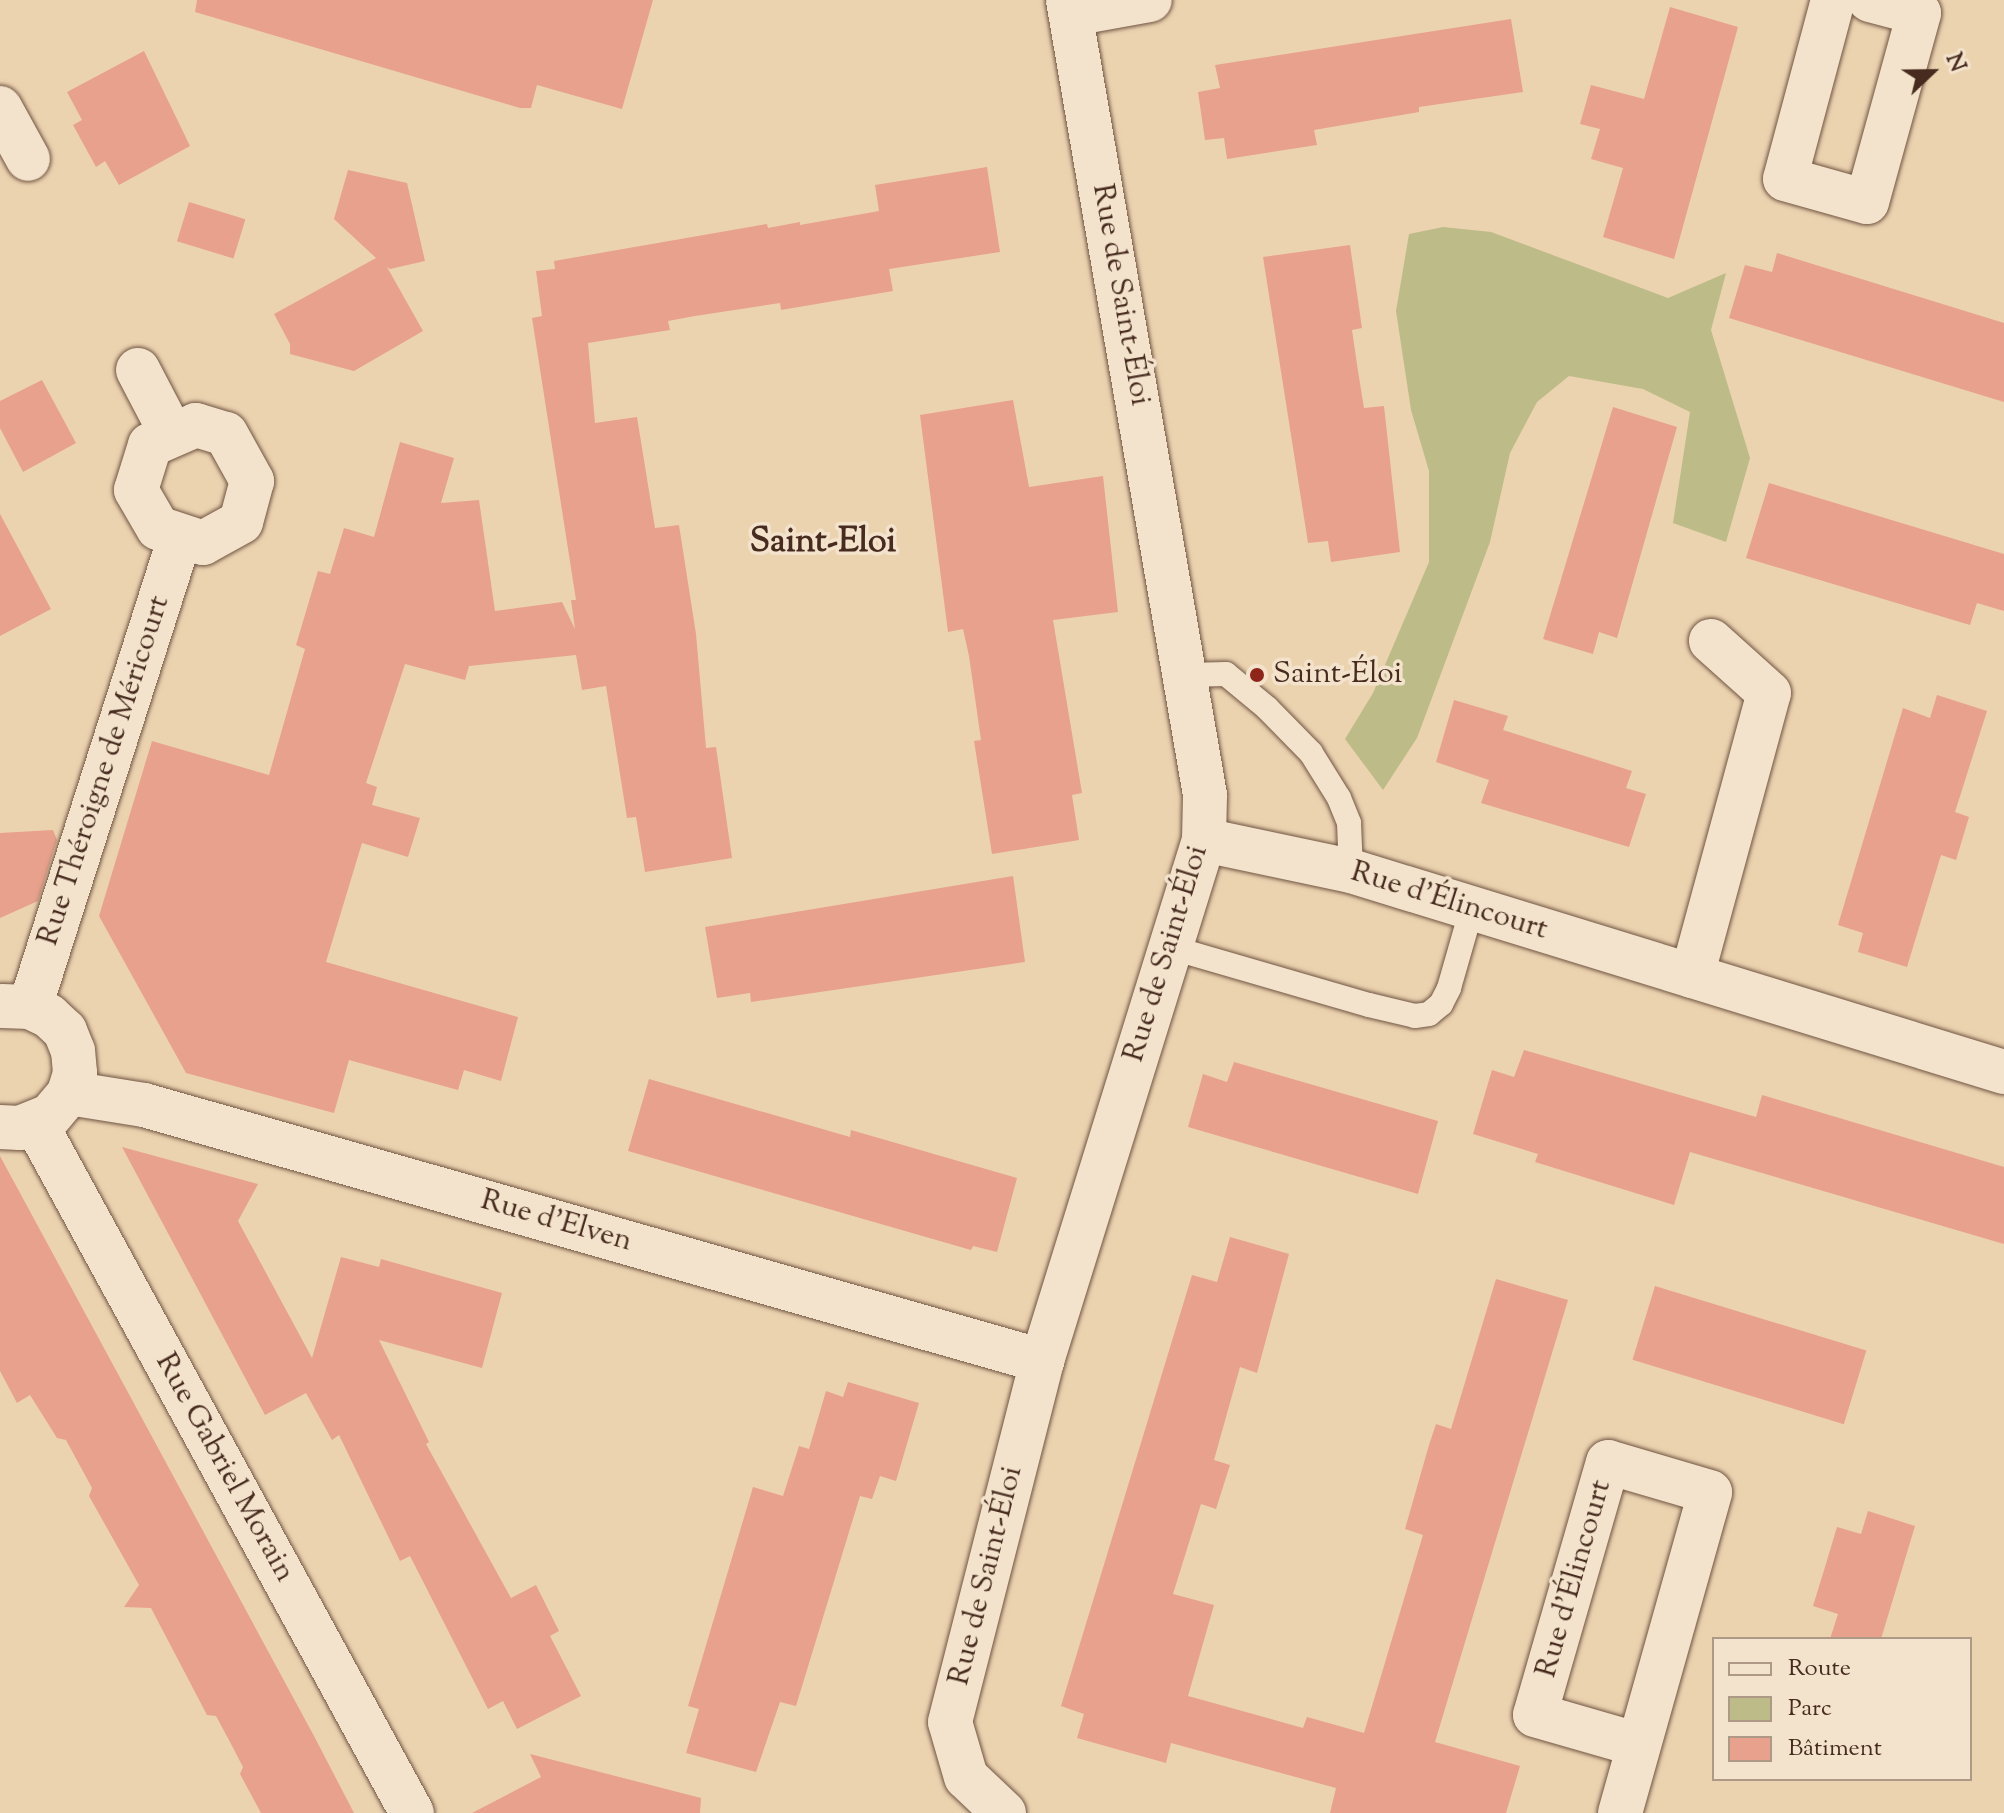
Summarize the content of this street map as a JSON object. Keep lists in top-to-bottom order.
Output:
{
  "streets": {
    "street": [
      "Rue de Saint-Éloi",
      "Rue Théroigne de Méricourt",
      "Rue d'Élincourt",
      "Rue d'Elven",
      "Rue Gabriel Morain"
    ]
  },
  "crossings": [
    ["Rue de Saint-Éloi", "Rue d'Élincourt"],
    ["Rue de Saint-Éloi", "Rue d'Elven"],
    ["Rue d'Elven", "Rue Gabriel Morain"]
  ],
  "districts": ["Saint-Eloi"],
  "places": ["Saint-Éloi"],
  "legend": ["Route", "Parc", "Bâtiment"],
  "north": "right"
}
